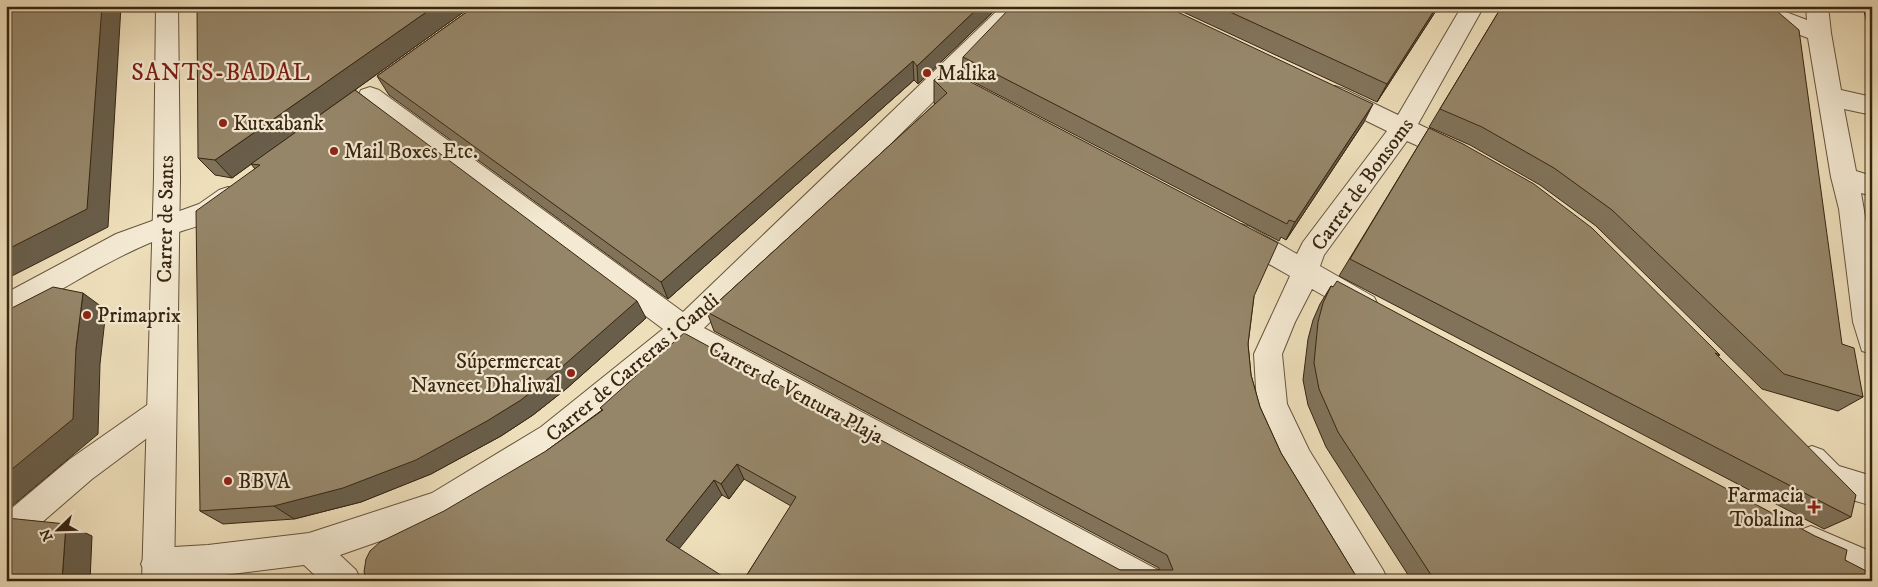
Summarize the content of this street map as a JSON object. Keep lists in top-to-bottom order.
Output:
{
  "streets": {
    "street": [
      "Carrer de Bonsoms",
      "Carrer de Sants",
      "Carrer de Carreras i Candi",
      "Carrer de Ventura Plaja"
    ]
  },
  "crossings": [
    ["Carrer de Sants", "Carrer de Carreras i Candi"],
    ["Carrer de Carreras i Candi", "Carrer de Ventura Plaja"]
  ],
  "districts": ["SANTS-BADAL"],
  "places": {
    "other": [
      "Malika",
      "Kutxabank",
      "Mail Boxes Etc.",
      "Primaprix",
      "Súpermercat Navneet Dhaliwal",
      "BBVA"
    ],
    "health": ["Farmacia Tobalina"]
  },
  "north": "bottom left"
}
